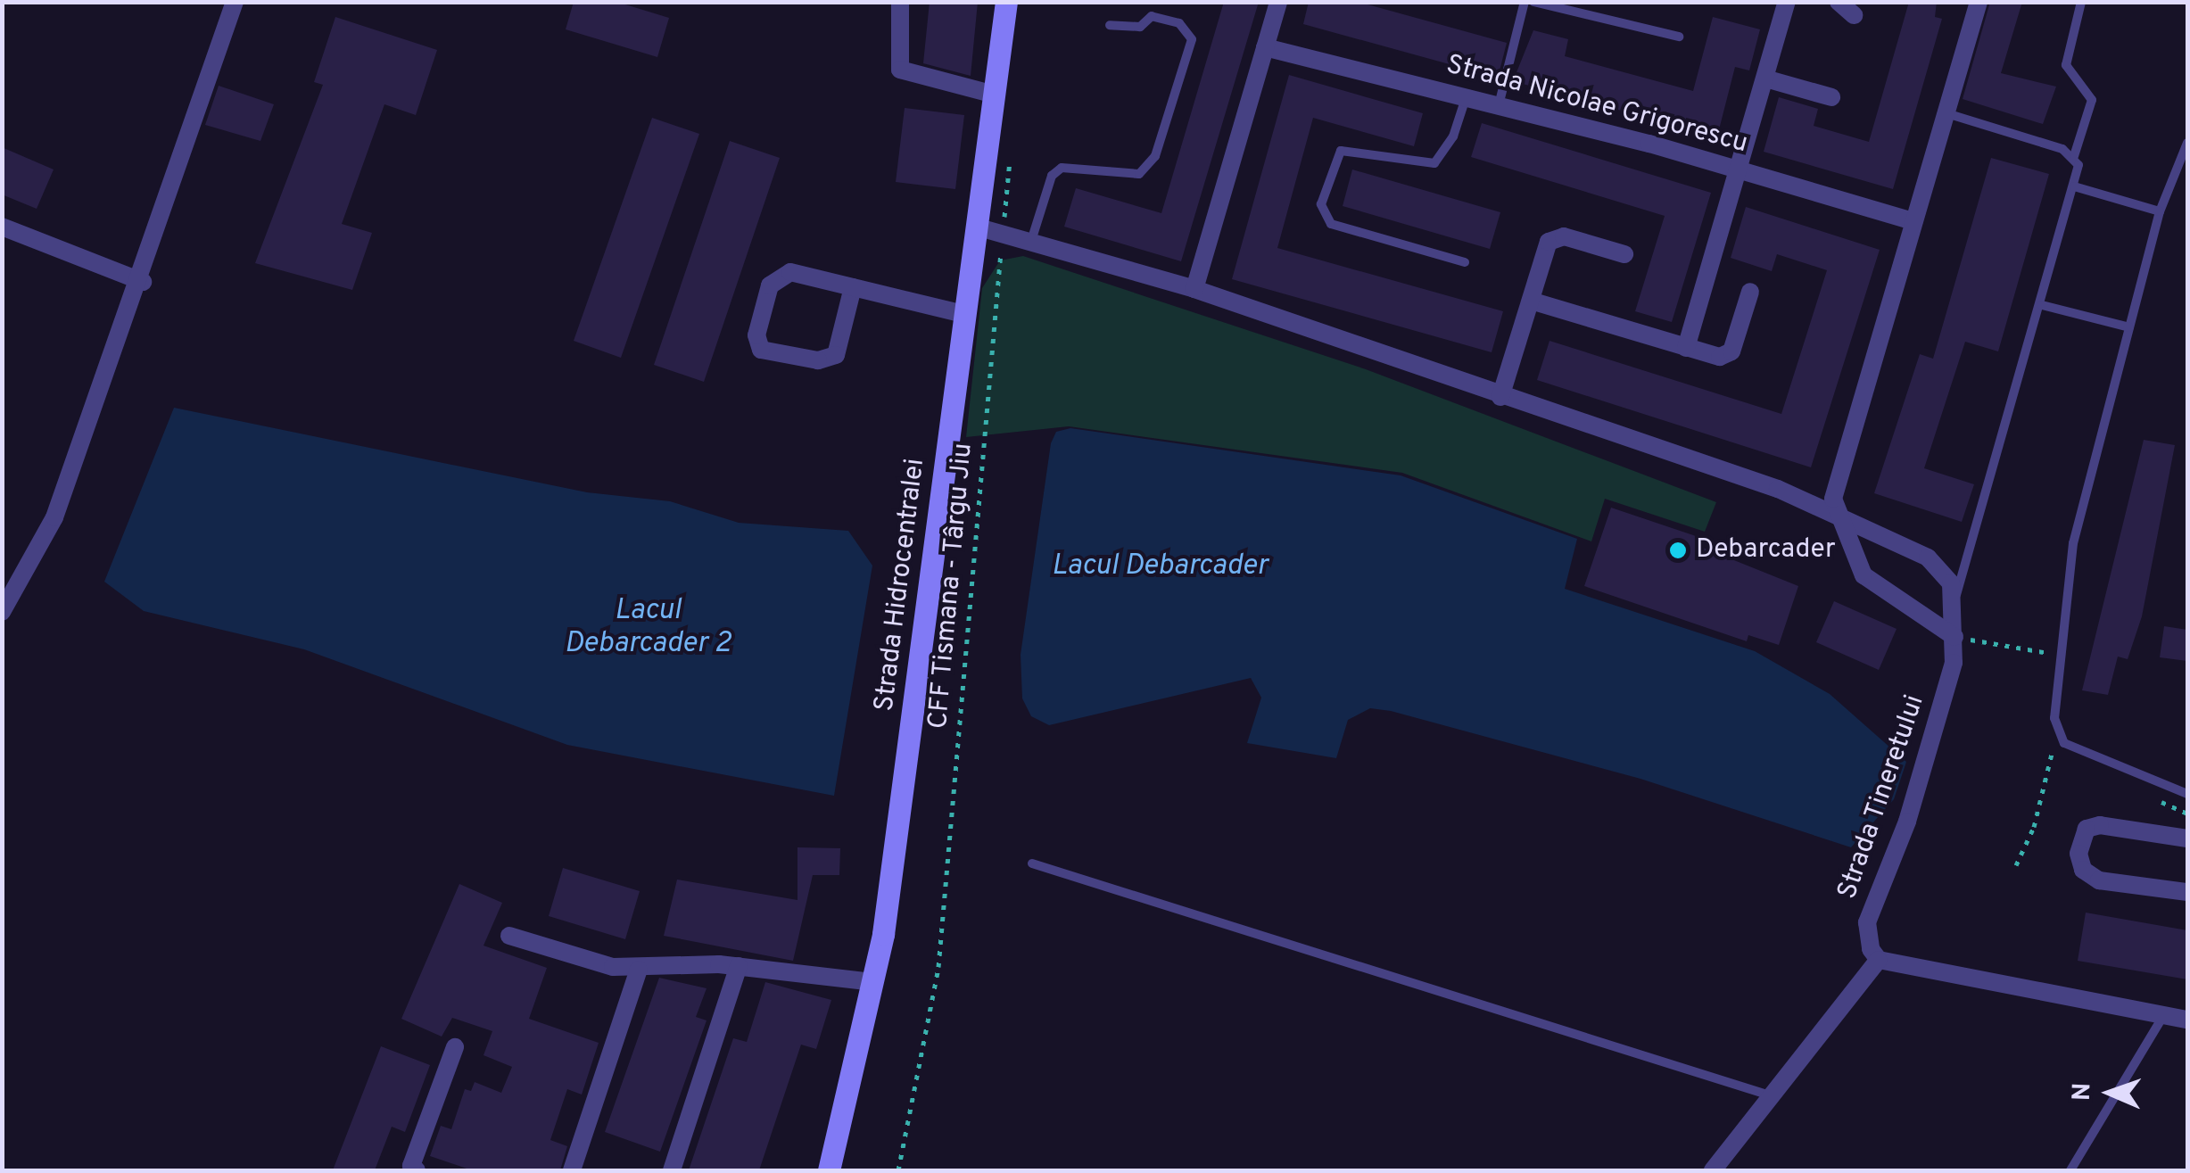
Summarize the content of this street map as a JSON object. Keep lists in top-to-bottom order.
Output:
{
  "streets": {
    "street": ["Strada Nicolae Grigorescu", "Strada Hidrocentralei", "Strada Tineretului"],
    "path": ["CFF Tismana - Târgu Jiu"]
  },
  "crossings": [
    ["Strada Hidrocentralei", "Strada Tineretului"],
    ["CFF Tismana - Târgu Jiu", "Strada Tineretului"]
  ],
  "water": ["Lacul Debarcader", "Lacul Debarcader 2"],
  "places": ["Debarcader"],
  "north": "left"
}
